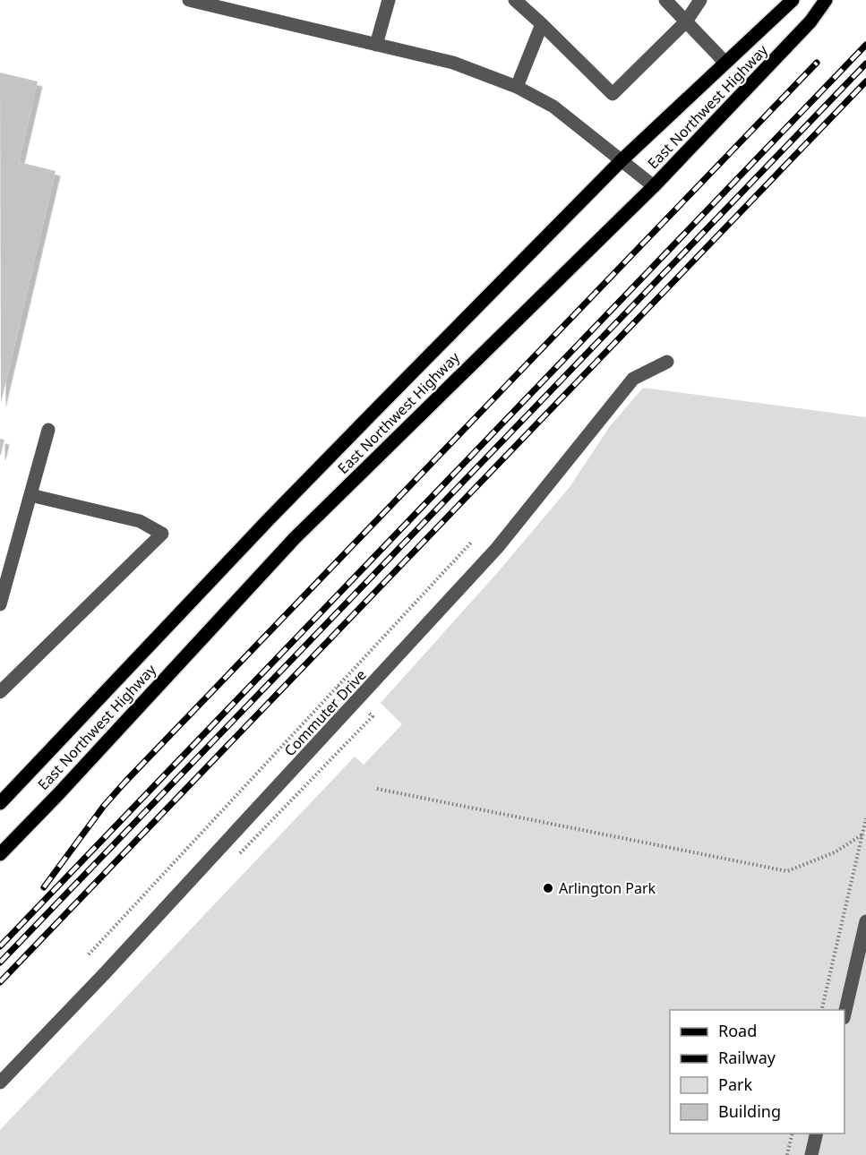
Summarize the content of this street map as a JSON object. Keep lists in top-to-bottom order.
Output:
{
  "streets": {
    "main road": ["East Northwest Highway"],
    "street": ["Commuter Drive"]
  },
  "places": ["Arlington Park"],
  "legend": [
    "Road",
    "Railway",
    "Park",
    "Building"
  ]
}
